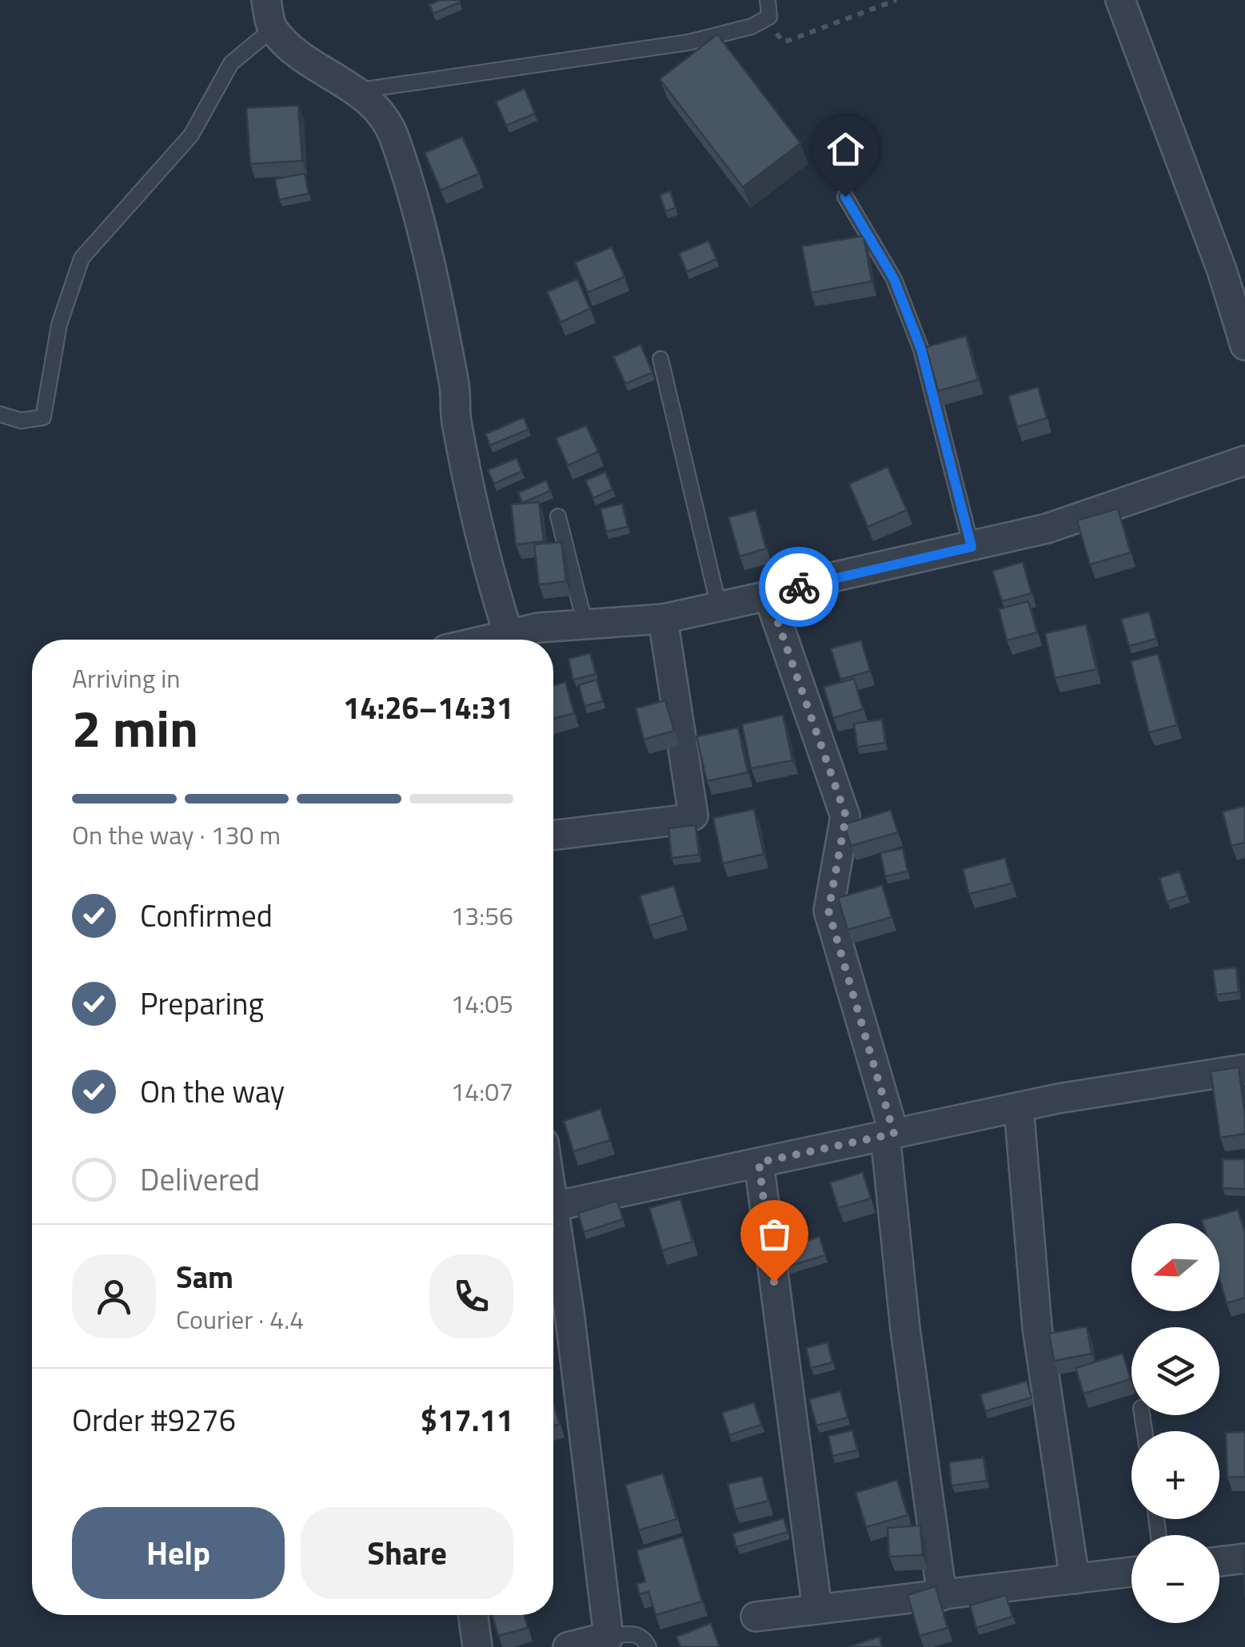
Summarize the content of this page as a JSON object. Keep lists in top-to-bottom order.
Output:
{
  "north": "left",
  "page": {
    "heading": ["2 min", "Arriving in", "14:26–14:31"],
    "panel": [
      "Sam",
      "Courier · 4.4",
      "Order #9276",
      "$17.11"
    ],
    "bar": "On the way · 130 m",
    "list": [
      ["Confirmed", "13:56"],
      ["Preparing", "14:05"],
      ["On the way", "14:07"],
      "Delivered"
    ],
    "map_buttons": ["+", "−"],
    "buttons": ["Help", "Share"]
  }
}
